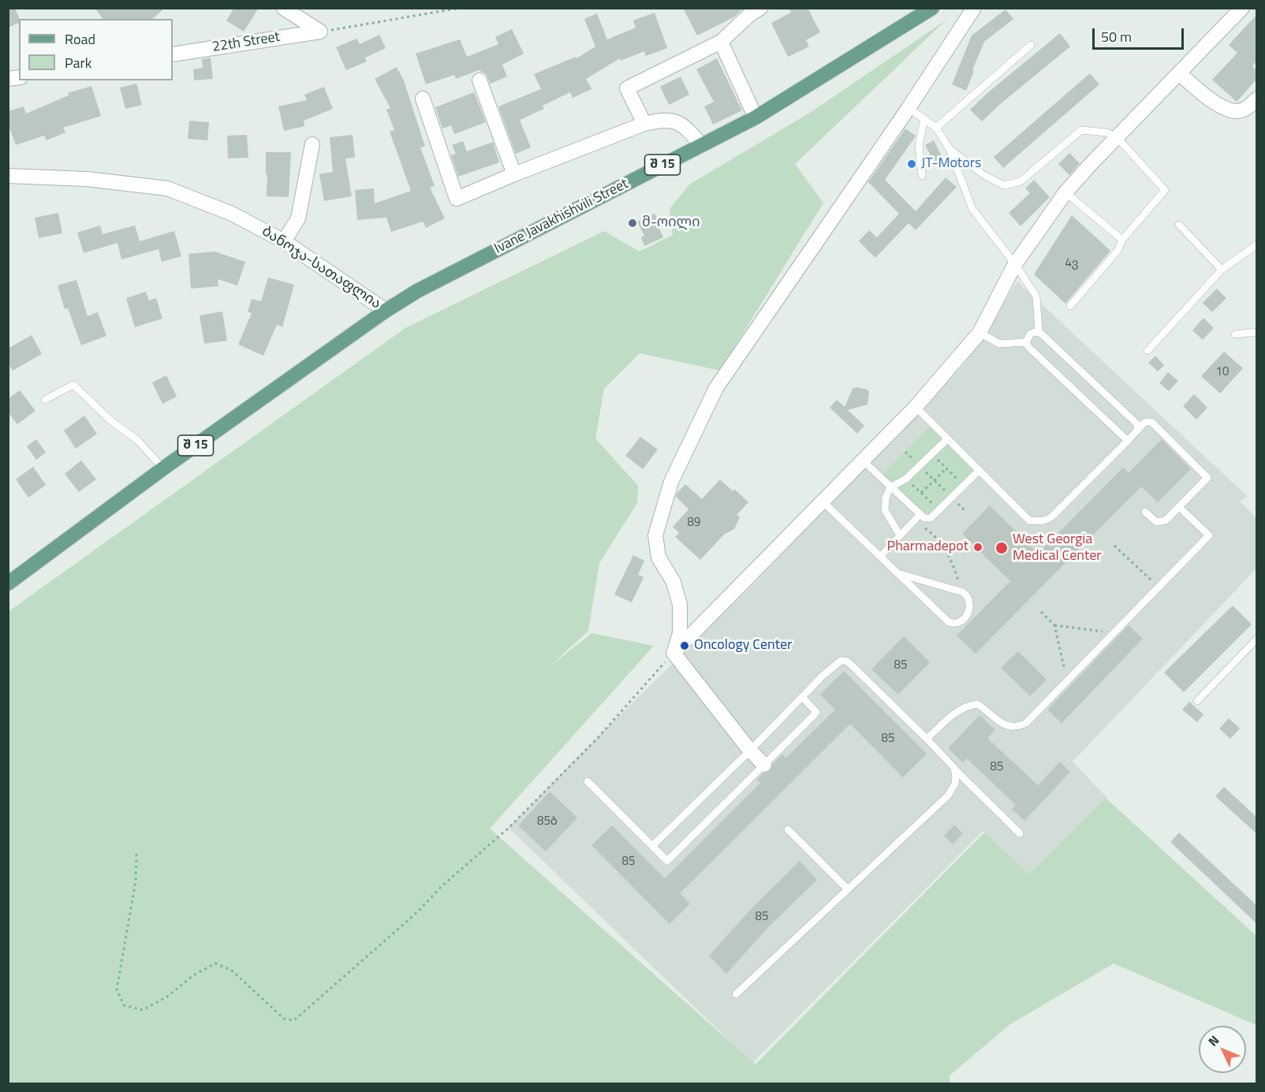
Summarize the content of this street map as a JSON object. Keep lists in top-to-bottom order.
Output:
{
  "streets": {
    "main road": ["შ 15", "Ivane Javakhishvili Street"],
    "street": ["22th Street", "ბანოჯა-სათაფლია"]
  },
  "crossings": [
    ["შ 15", "Ivane Javakhishvili Street"],
    ["შ 15", "ბანოჯა-სათაფლია"],
    ["Ivane Javakhishvili Street", "ბანოჯა-სათაფლია"]
  ],
  "places": [
    "JT-Motors",
    "მ-ოილი",
    "Pharmadepot",
    "West Georgia Medical Center",
    "Oncology Center"
  ],
  "house_numbers": [
    "4ვ",
    "10",
    "89",
    "85",
    "85",
    "85",
    "85ბ",
    "85",
    "85"
  ],
  "legend": ["Road", "Park"],
  "scale_bar": "50 m",
  "north": "top left"
}
